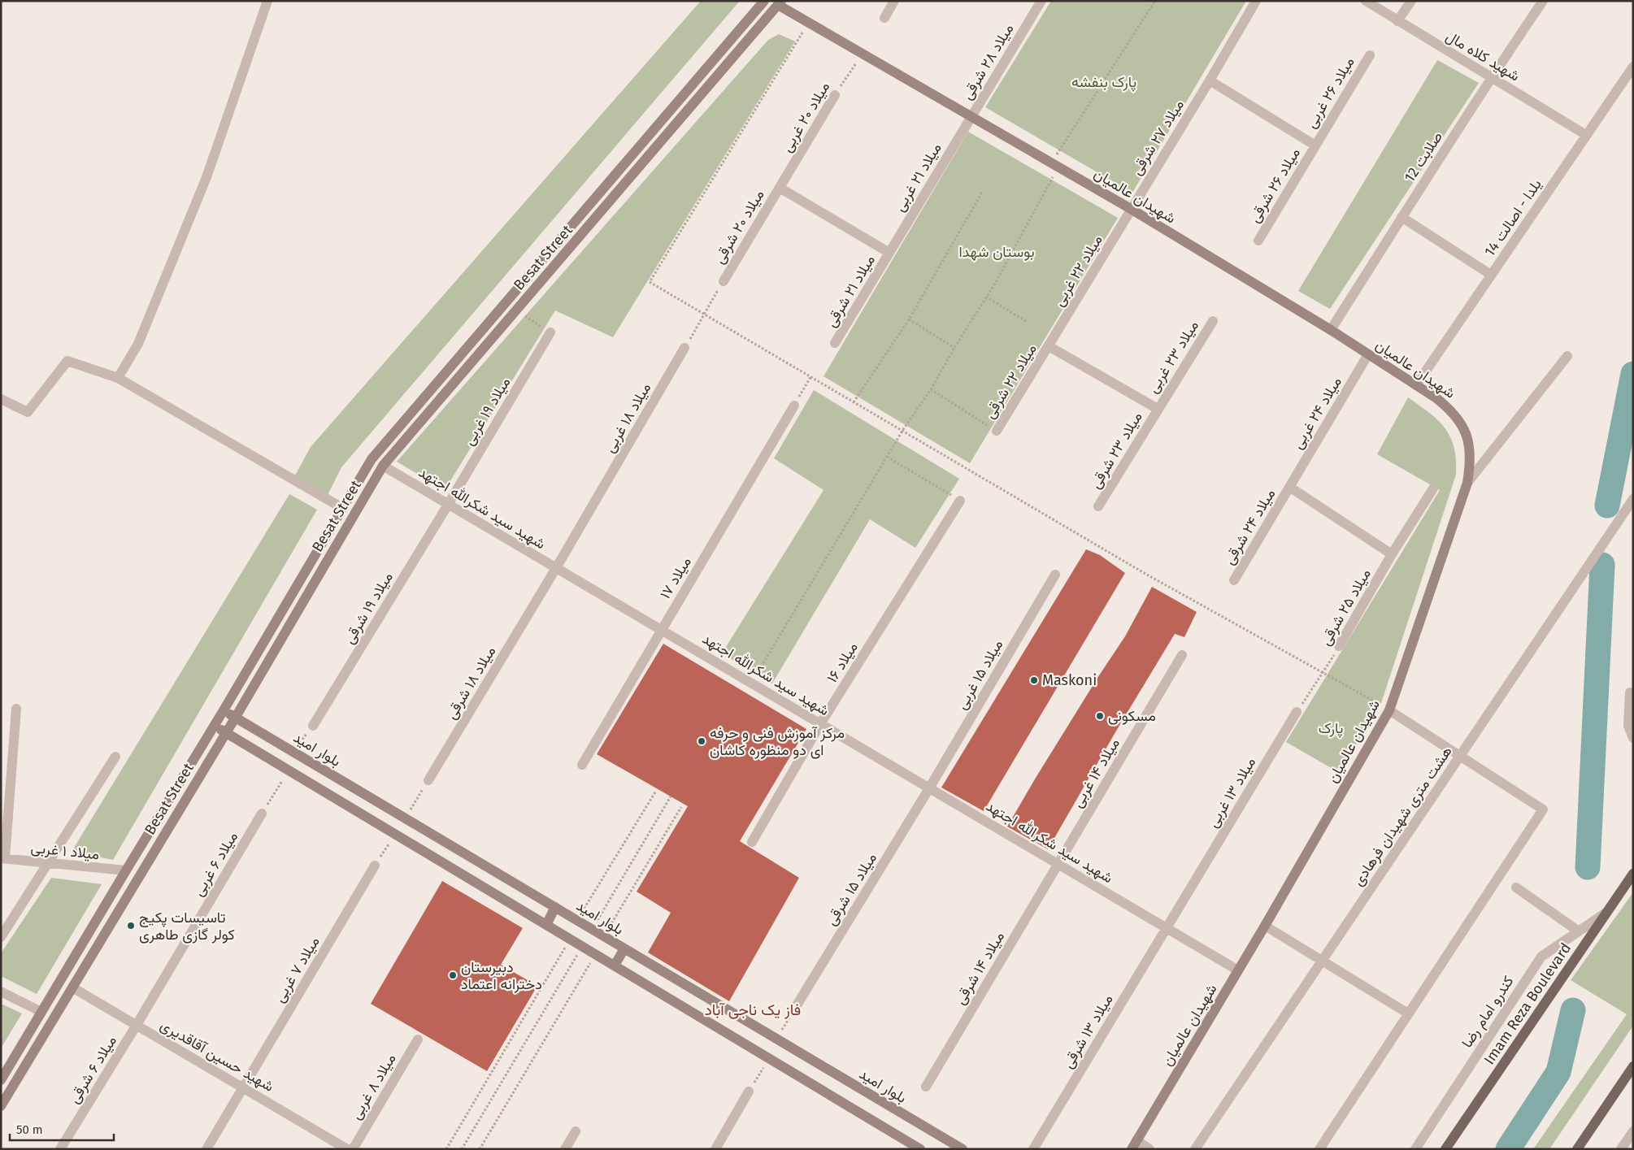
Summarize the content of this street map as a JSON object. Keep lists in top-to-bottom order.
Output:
{
  "streets": {
    "main road": ["Imam Reza Boulevard"],
    "street": [
      "شهید کلاه مال",
      "میلاد ۲۸ شرقی",
      "میلاد ۲۶ غربی",
      "میلاد ۲۰ غربی",
      "میلاد ۲۷ شرقی",
      "صلابت 12",
      "میلاد ۲۱ غربی",
      "میلاد ۲۶ شرقی",
      "شهیدان عالمیان",
      "یلدا - اصالت 14",
      "میلاد ۲۰ شرقی",
      "Besat Street",
      "میلاد ۲۲ غربی",
      "میلاد ۲۱ شرقی",
      "میلاد ۲۳ غربی",
      "میلاد ۲۲ شرقی",
      "میلاد ۱۹ غربی",
      "میلاد ۲۴ غربی",
      "میلاد ۱۸ غربی",
      "میلاد ۲۳ شرقی",
      "شهید سید شکرالله اجتهد",
      "میلاد ۲۴ شرقی",
      "میلاد ۱۷",
      "میلاد ۲۵ شرقی",
      "میلاد ۱۹ شرقی",
      "میلاد ۱۶",
      "میلاد ۱۵ غربی",
      "میلاد ۱۸ شرقی",
      "بلوار امید",
      "میلاد ۱۴ غربی",
      "میلاد ۱۳ غربی",
      "هشت متری شهیدان فرهادی",
      "میلاد ۱ غربی",
      "میلاد ۶ غربی",
      "میلاد ۱۵ شرقی",
      "میلاد ۱۴ شرقی",
      "میلاد ۷ غربی",
      "کندرو امام رضا",
      "میلاد ۱۳ شرقی",
      "شهید حسین آقاقدیری",
      "میلاد ۶ شرقی",
      "میلاد ۸ غربی"
    ]
  },
  "crossings": [
    ["شهید کلاه مال", "صلابت 12"],
    ["شهید کلاه مال", "یلدا - اصالت 14"],
    ["میلاد ۲۸ شرقی", "میلاد ۲۱ غربی"],
    ["میلاد ۲۸ شرقی", "شهیدان عالمیان"],
    ["میلاد ۲۶ غربی", "میلاد ۲۶ شرقی"],
    ["میلاد ۲۰ غربی", "میلاد ۲۰ شرقی"],
    ["میلاد ۲۷ شرقی", "شهیدان عالمیان"],
    ["میلاد ۲۷ شرقی", "میلاد ۲۲ غربی"],
    ["صلابت 12", "شهیدان عالمیان"],
    ["میلاد ۲۱ غربی", "شهیدان عالمیان"],
    ["میلاد ۲۱ غربی", "میلاد ۲۱ شرقی"],
    ["شهیدان عالمیان", "یلدا - اصالت 14"],
    ["شهیدان عالمیان", "Besat Street"],
    ["شهیدان عالمیان", "میلاد ۲۲ غربی"],
    ["شهیدان عالمیان", "میلاد ۲۴ غربی"],
    ["شهیدان عالمیان", "شهید سید شکرالله اجتهد"],
    ["Besat Street", "شهید سید شکرالله اجتهد"],
    ["Besat Street", "بلوار امید"],
    ["Besat Street", "میلاد ۱ غربی"],
    ["Besat Street", "شهید حسین آقاقدیری"],
    ["میلاد ۲۲ غربی", "میلاد ۲۲ شرقی"],
    ["میلاد ۲۳ غربی", "میلاد ۲۳ شرقی"],
    ["میلاد ۱۹ غربی", "شهید سید شکرالله اجتهد"],
    ["میلاد ۱۹ غربی", "میلاد ۱۹ شرقی"],
    ["میلاد ۲۴ غربی", "میلاد ۲۴ شرقی"],
    ["میلاد ۱۸ غربی", "شهید سید شکرالله اجتهد"],
    ["میلاد ۱۸ غربی", "میلاد ۱۸ شرقی"],
    ["شهید سید شکرالله اجتهد", "میلاد ۱۷"],
    ["شهید سید شکرالله اجتهد", "میلاد ۱۹ شرقی"],
    ["شهید سید شکرالله اجتهد", "میلاد ۱۶"],
    ["شهید سید شکرالله اجتهد", "میلاد ۱۵ غربی"],
    ["شهید سید شکرالله اجتهد", "میلاد ۱۸ شرقی"],
    ["شهید سید شکرالله اجتهد", "میلاد ۱۴ غربی"],
    ["شهید سید شکرالله اجتهد", "میلاد ۱۳ غربی"],
    ["شهید سید شکرالله اجتهد", "میلاد ۱۵ شرقی"],
    ["شهید سید شکرالله اجتهد", "میلاد ۱۴ شرقی"],
    ["شهید سید شکرالله اجتهد", "میلاد ۱۳ شرقی"],
    ["میلاد ۱۵ غربی", "میلاد ۱۵ شرقی"],
    ["میلاد ۱۴ غربی", "میلاد ۱۴ شرقی"],
    ["میلاد ۱۳ غربی", "میلاد ۱۳ شرقی"],
    ["میلاد ۶ غربی", "شهید حسین آقاقدیری"],
    ["میلاد ۶ غربی", "میلاد ۶ شرقی"],
    ["میلاد ۷ غربی", "شهید حسین آقاقدیری"],
    ["Imam Reza Boulevard", "کندرو امام رضا"],
    ["شهید حسین آقاقدیری", "میلاد ۶ شرقی"]
  ],
  "districts": ["فاز یک ناجی آباد"],
  "parks": ["پارک بنفشه", "بوستان شهدا", "پارک"],
  "places": [
    "Maskoni",
    "مسکونی",
    "مرکز آموزش فنی و حرفه ای دو منظوره کاشان",
    "تاسیسات پکیج کولر گازی طاهری",
    "دبیرستان دخترانه اعتماد"
  ],
  "scale_bar": "50 m"
}
